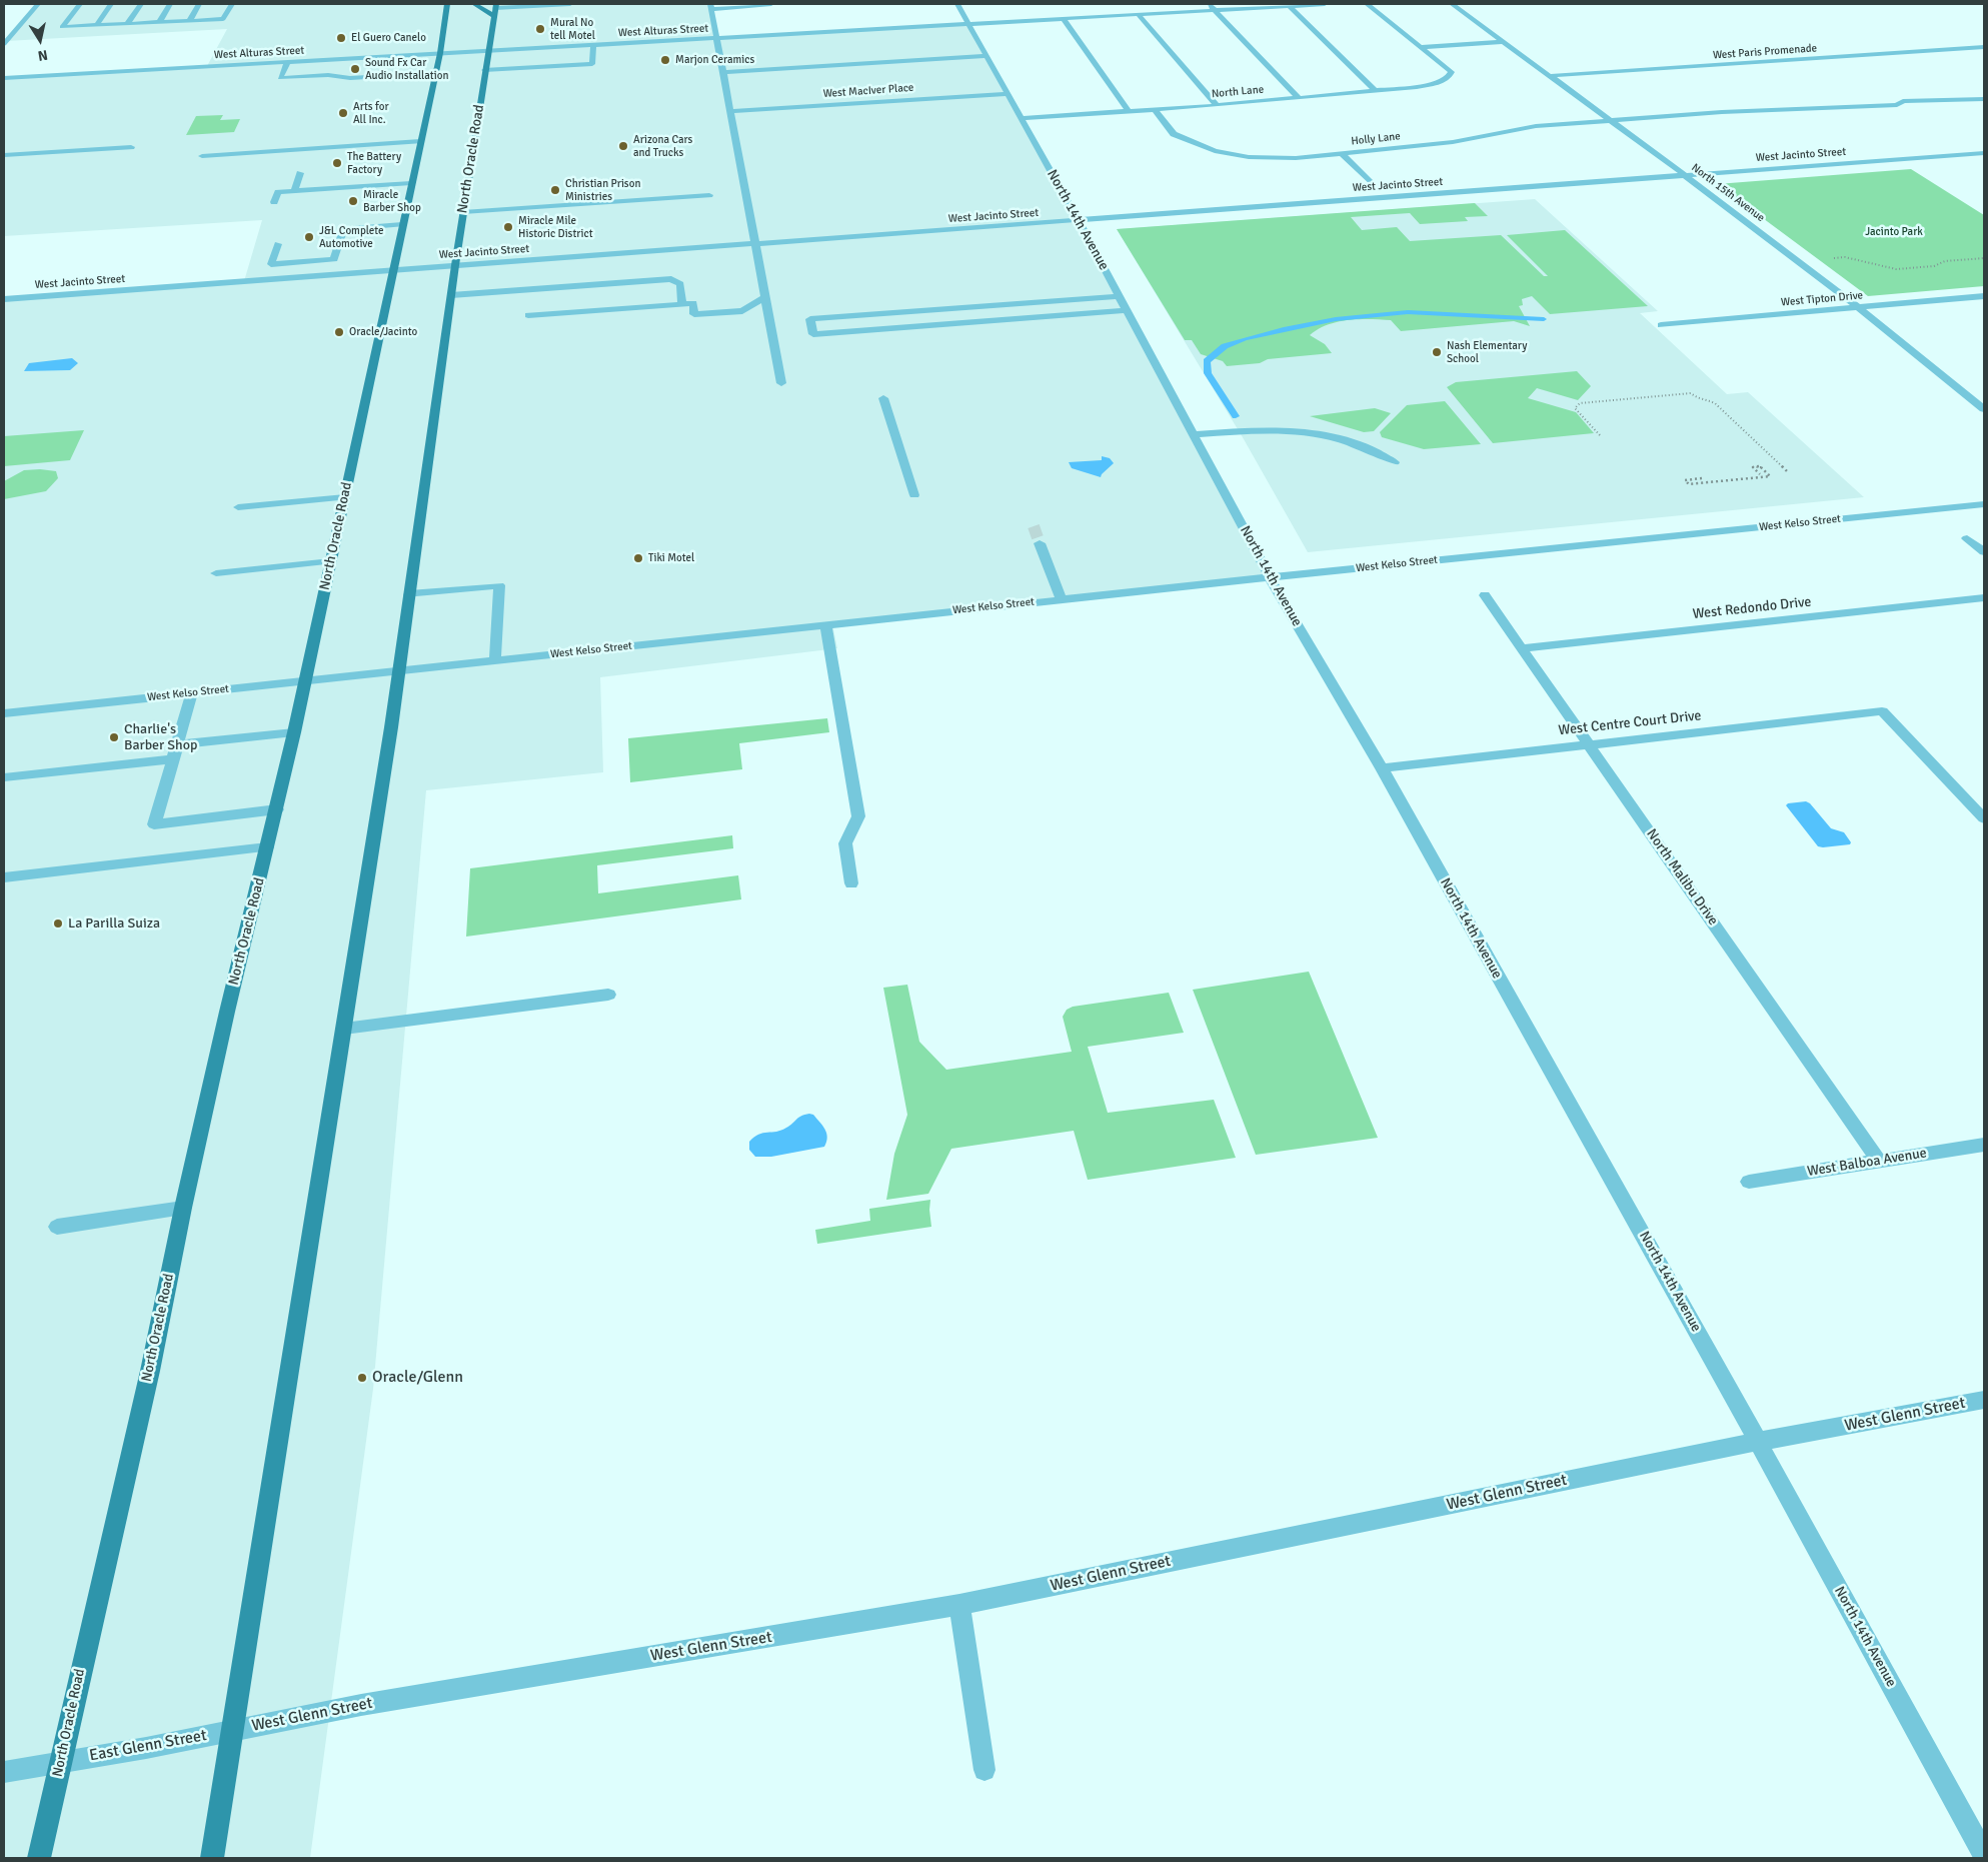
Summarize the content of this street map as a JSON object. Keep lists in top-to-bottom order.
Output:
{
  "streets": {
    "main road": ["North Oracle Road"],
    "street": [
      "West Alturas Street",
      "West Paris Promenade",
      "West MacIver Place",
      "North Lane",
      "Holly Lane",
      "West Jacinto Street",
      "North 15th Avenue",
      "North 14th Avenue",
      "West Tipton Drive",
      "West Kelso Street",
      "West Redondo Drive",
      "West Centre Court Drive",
      "North Malibu Drive",
      "West Balboa Avenue",
      "West Glenn Street",
      "East Glenn Street"
    ]
  },
  "crossings": [
    ["West Alturas Street", "North Oracle Road"],
    ["West Alturas Street", "North 14th Avenue"],
    ["West Paris Promenade", "North 15th Avenue"],
    ["West MacIver Place", "North 14th Avenue"],
    ["North Lane", "Holly Lane"],
    ["North Lane", "North 14th Avenue"],
    ["Holly Lane", "North 15th Avenue"],
    ["West Jacinto Street", "North Oracle Road"],
    ["West Jacinto Street", "North 15th Avenue"],
    ["West Jacinto Street", "North 14th Avenue"],
    ["North Oracle Road", "West Kelso Street"],
    ["North Oracle Road", "West Glenn Street"],
    ["North Oracle Road", "East Glenn Street"],
    ["North 15th Avenue", "West Tipton Drive"],
    ["North 14th Avenue", "West Kelso Street"],
    ["North 14th Avenue", "West Centre Court Drive"],
    ["North 14th Avenue", "West Glenn Street"],
    ["West Redondo Drive", "North Malibu Drive"],
    ["West Centre Court Drive", "North Malibu Drive"],
    ["North Malibu Drive", "West Balboa Avenue"],
    ["West Glenn Street", "East Glenn Street"]
  ],
  "parks": ["Jacinto Park"],
  "places": [
    "Mural No tell Motel",
    "El Guero Canelo",
    "Marjon Ceramics",
    "Sound Fx Car Audio Installation",
    "Arts for All Inc.",
    "Arizona Cars and Trucks",
    "The Battery Factory",
    "Christian Prison Ministries",
    "Miracle Barber Shop",
    "Miracle Mile Historic District",
    "J&L Complete Automotive",
    "Oracle/Jacinto",
    "Nash Elementary School",
    "Tiki Motel",
    "Charlie's Barber Shop",
    "La Parilla Suiza",
    "Oracle/Glenn"
  ],
  "north": "bottom"
}
